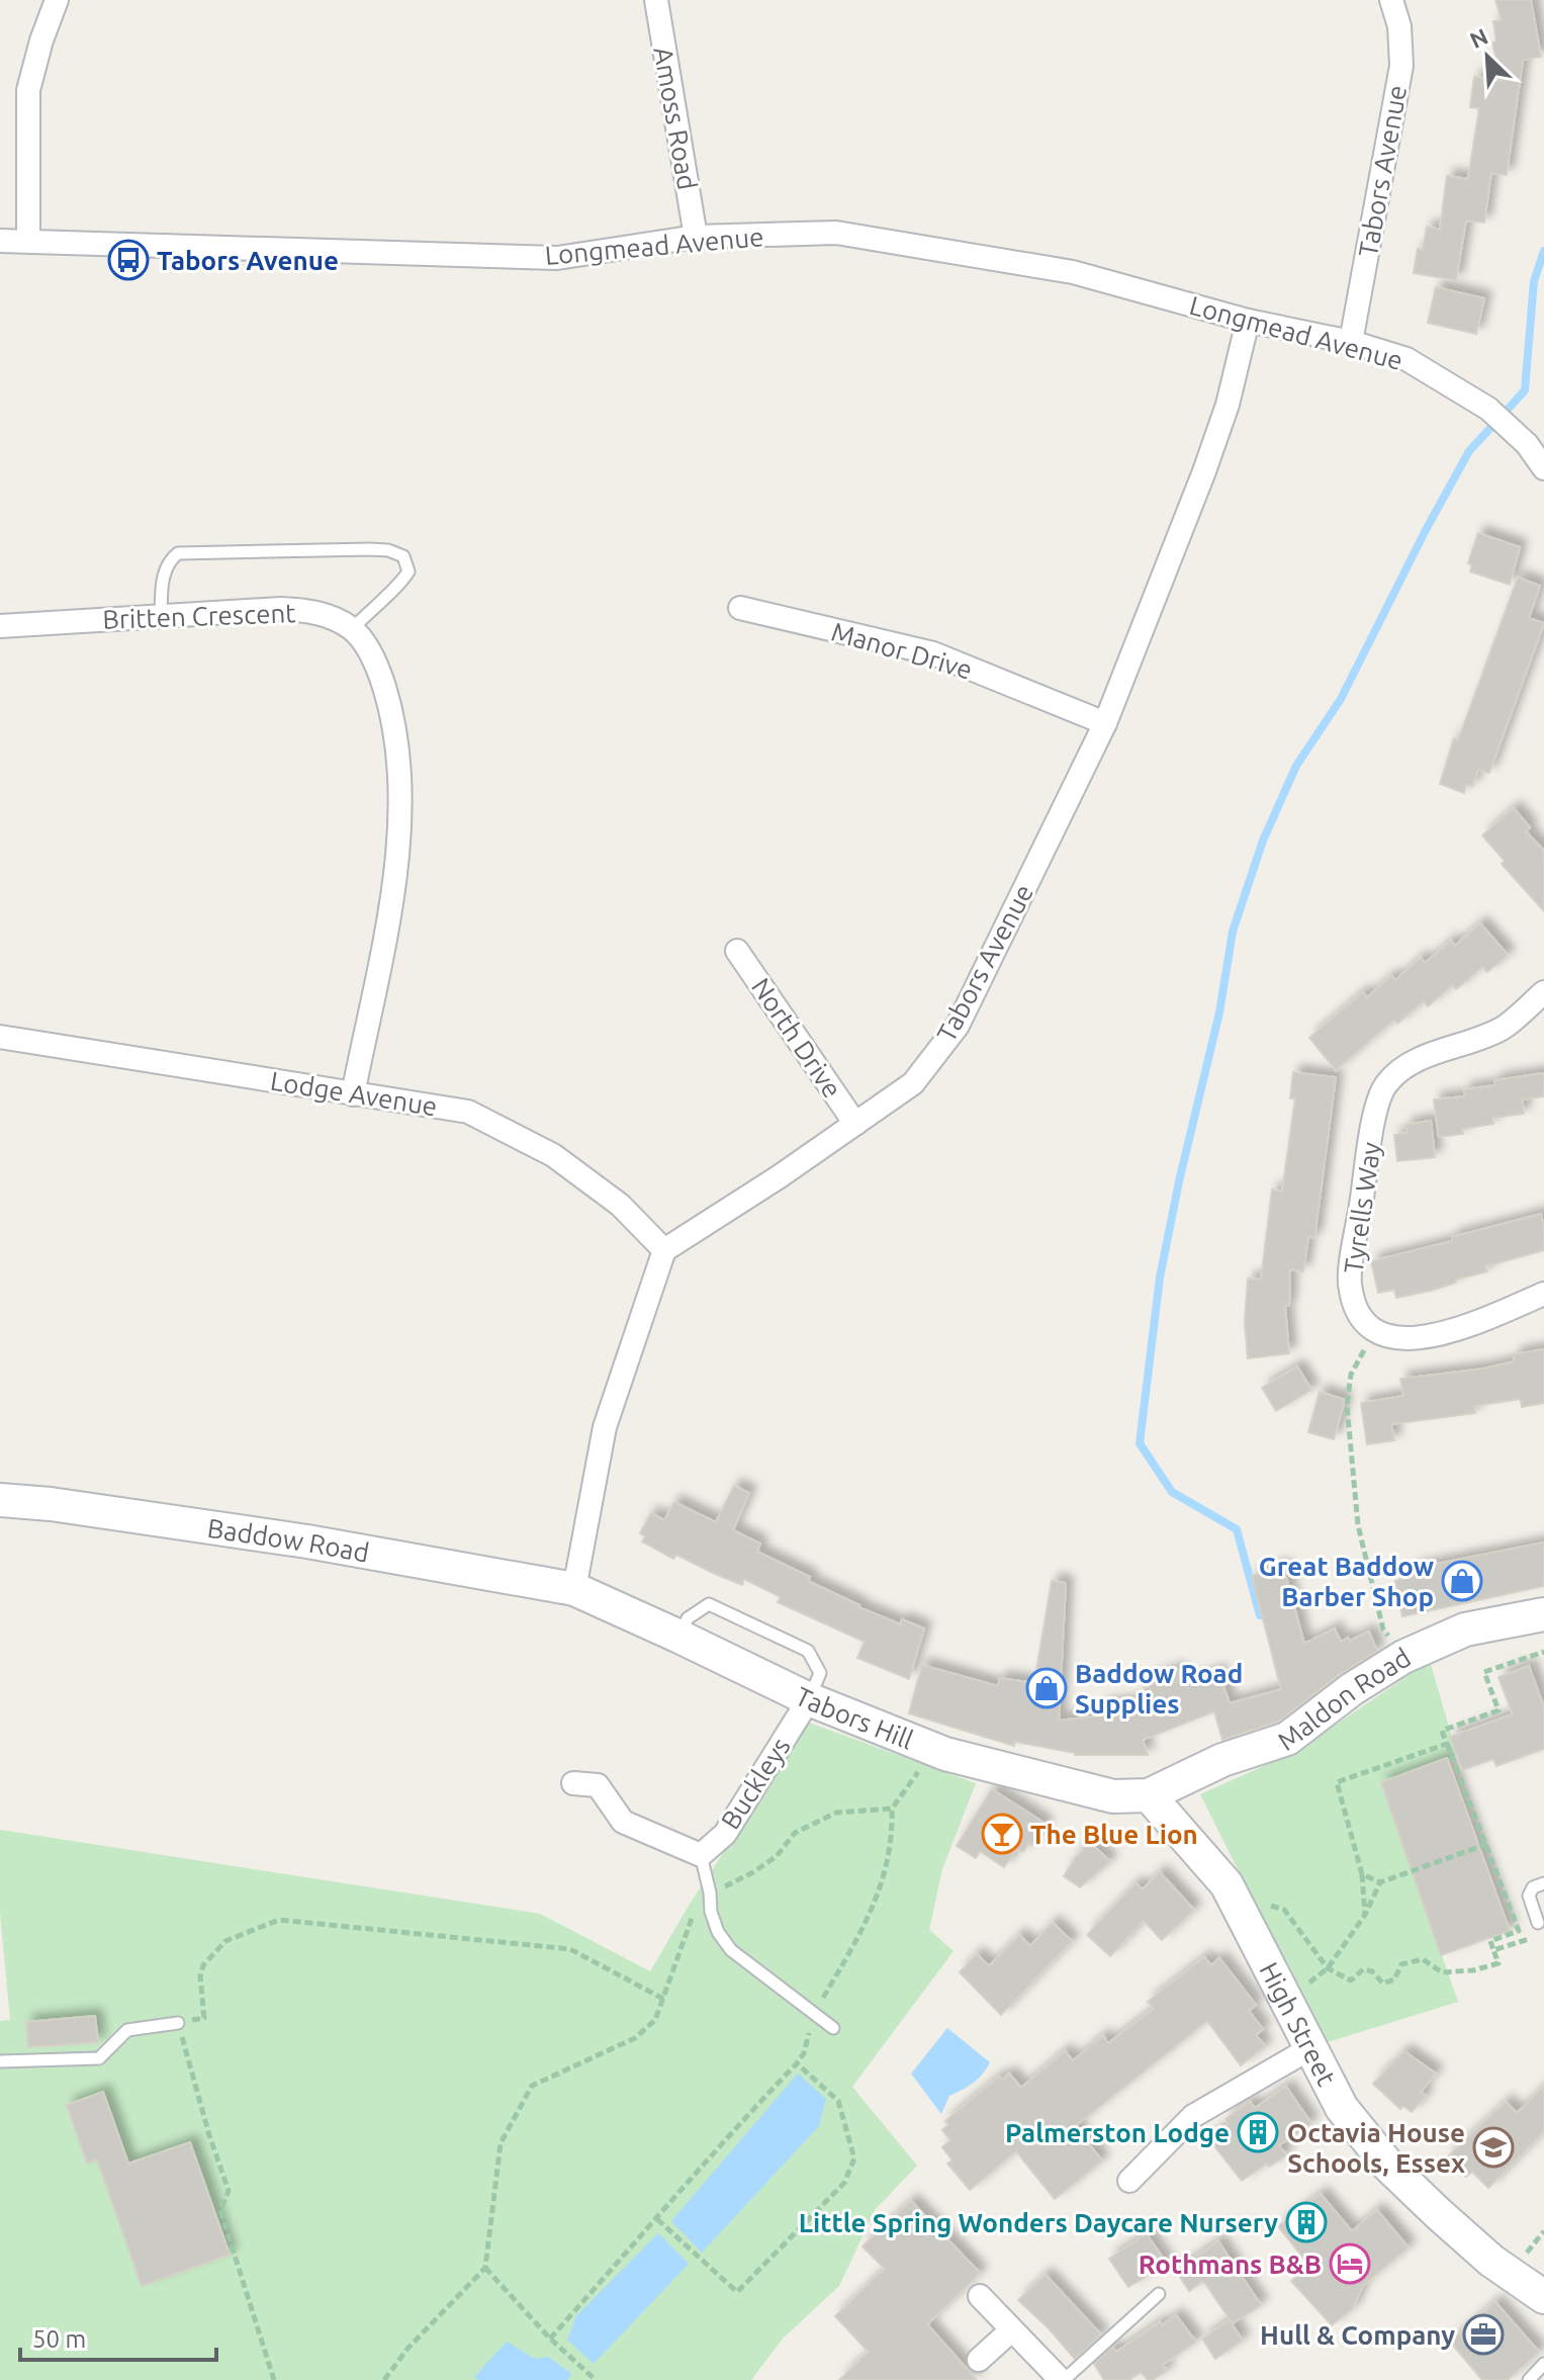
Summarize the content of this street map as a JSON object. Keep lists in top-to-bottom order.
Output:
{
  "streets": {
    "street": [
      "Amoss Road",
      "Tabors Avenue",
      "Longmead Avenue",
      "Britten Crescent",
      "Manor Drive",
      "North Drive",
      "Lodge Avenue",
      "Tyrells Way",
      "Baddow Road",
      "Maldon Road",
      "Tabors Hill",
      "Buckleys",
      "High Street"
    ]
  },
  "crossings": [
    ["Amoss Road", "Longmead Avenue"],
    ["Tabors Avenue", "Longmead Avenue"],
    ["Tabors Avenue", "Manor Drive"],
    ["Tabors Avenue", "North Drive"],
    ["Tabors Avenue", "Lodge Avenue"],
    ["Baddow Road", "Tabors Hill"],
    ["Maldon Road", "Tabors Hill"],
    ["Maldon Road", "High Street"],
    ["Tabors Hill", "Buckleys"],
    ["Tabors Hill", "High Street"]
  ],
  "places": {
    "bus stop": ["Tabors Avenue"],
    "shop": ["Great Baddow Barber Shop", "Baddow Road Supplies"],
    "bar": ["The Blue Lion"],
    "building": ["Palmerston Lodge", "Little Spring Wonders Daycare Nursery"],
    "school or university": ["Octavia House Schools, Essex"],
    "hotel": ["Rothmans B&B"],
    "office": ["Hull & Company"]
  },
  "scale_bar": "50 m",
  "north": "top left"
}
